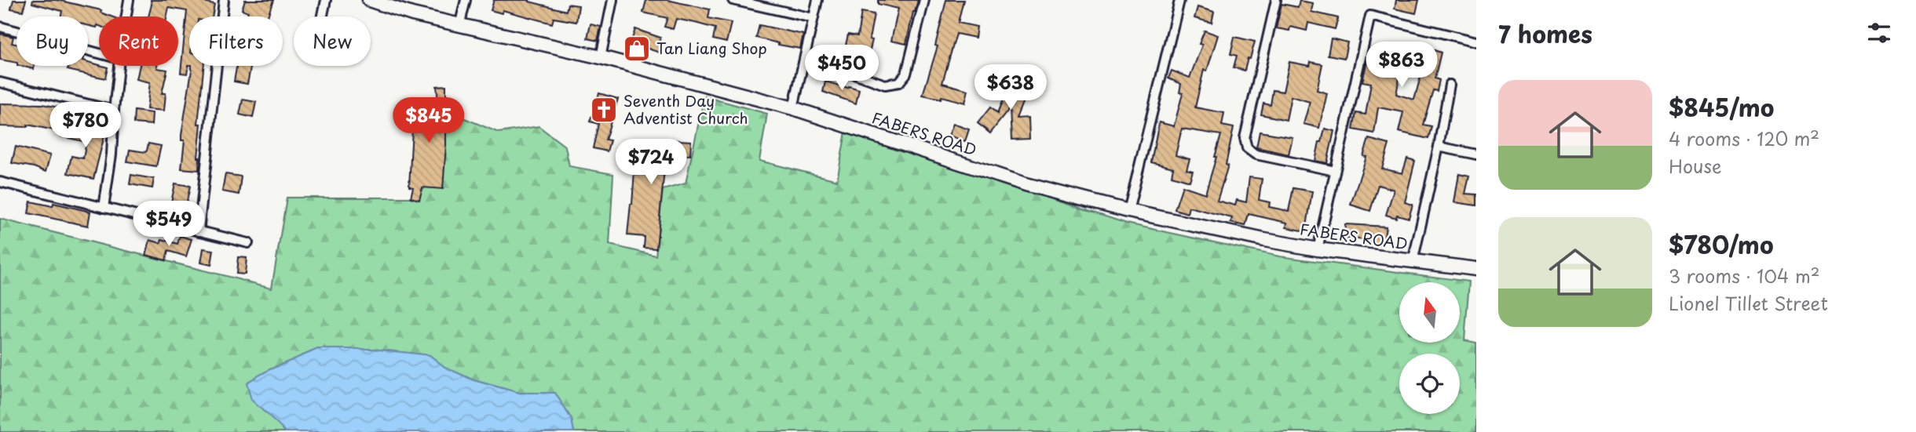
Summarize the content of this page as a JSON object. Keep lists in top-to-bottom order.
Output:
{
  "streets": {
    "main road": ["FABERS ROAD"]
  },
  "places": {
    "shop": ["Tan Liang Shop"],
    "church": ["Seventh Day Adventist Church"]
  },
  "north": "top",
  "page": {
    "heading": "7 homes",
    "chip": [
      "Buy",
      "Rent",
      "Filters",
      "New"
    ],
    "price": [
      "$863",
      "$450",
      "$638",
      "$845",
      "$780",
      "$724",
      "$549"
    ],
    "list": [
      {
        "name": "$845/mo",
        "note": "4 rooms · 120 m² · House"
      },
      {
        "name": "$780/mo",
        "note": "3 rooms · 104 m² · Lionel Tillet Street"
      }
    ]
  }
}
